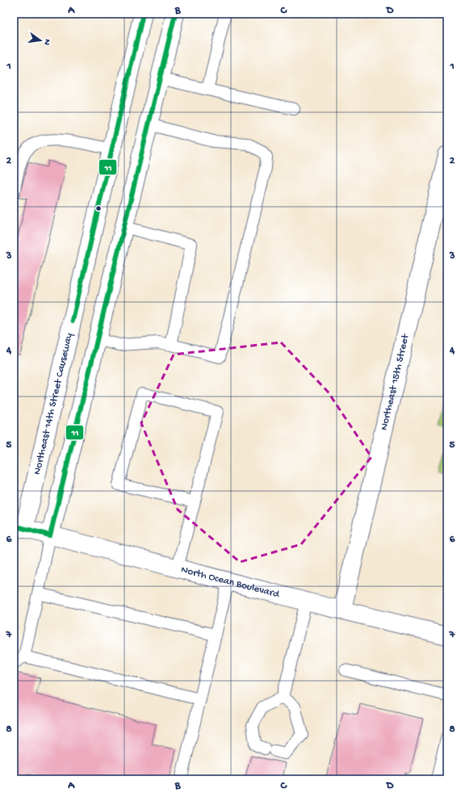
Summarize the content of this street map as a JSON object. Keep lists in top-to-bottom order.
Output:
{
  "streets": {
    "main road": ["Northeast 15th Street", "Northeast 14th Street Causeway", "North Ocean Boulevard"]
  },
  "crossings": [
    ["Northeast 15th Street", "North Ocean Boulevard"],
    ["Northeast 14th Street Causeway", "North Ocean Boulevard"]
  ],
  "lines": ["transit line 11"],
  "north": "right",
  "grid": {
    "columns": [
      "A",
      "B",
      "C",
      "D"
    ],
    "rows": [
      "1",
      "2",
      "3",
      "4",
      "5",
      "6",
      "7",
      "8"
    ]
  }
}
